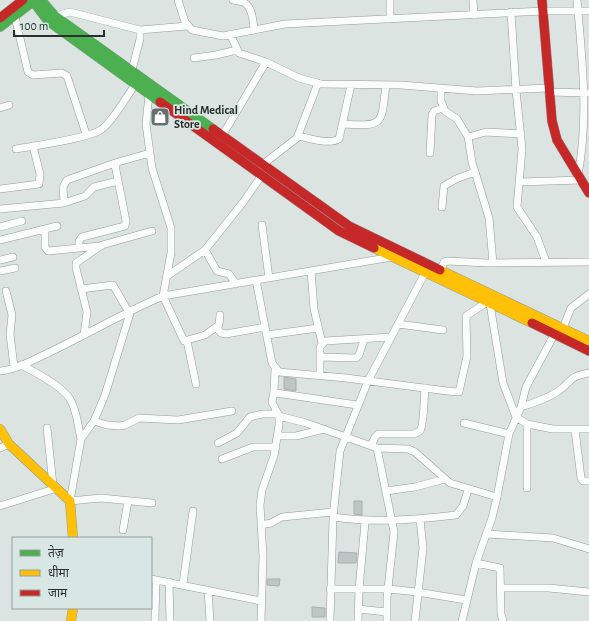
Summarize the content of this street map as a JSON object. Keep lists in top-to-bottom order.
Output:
{
  "places": {
    "shop": ["Hind Medical Store"]
  },
  "legend": ["तेज़", "धीमा", "जाम"],
  "scale_bar": "100 m"
}
